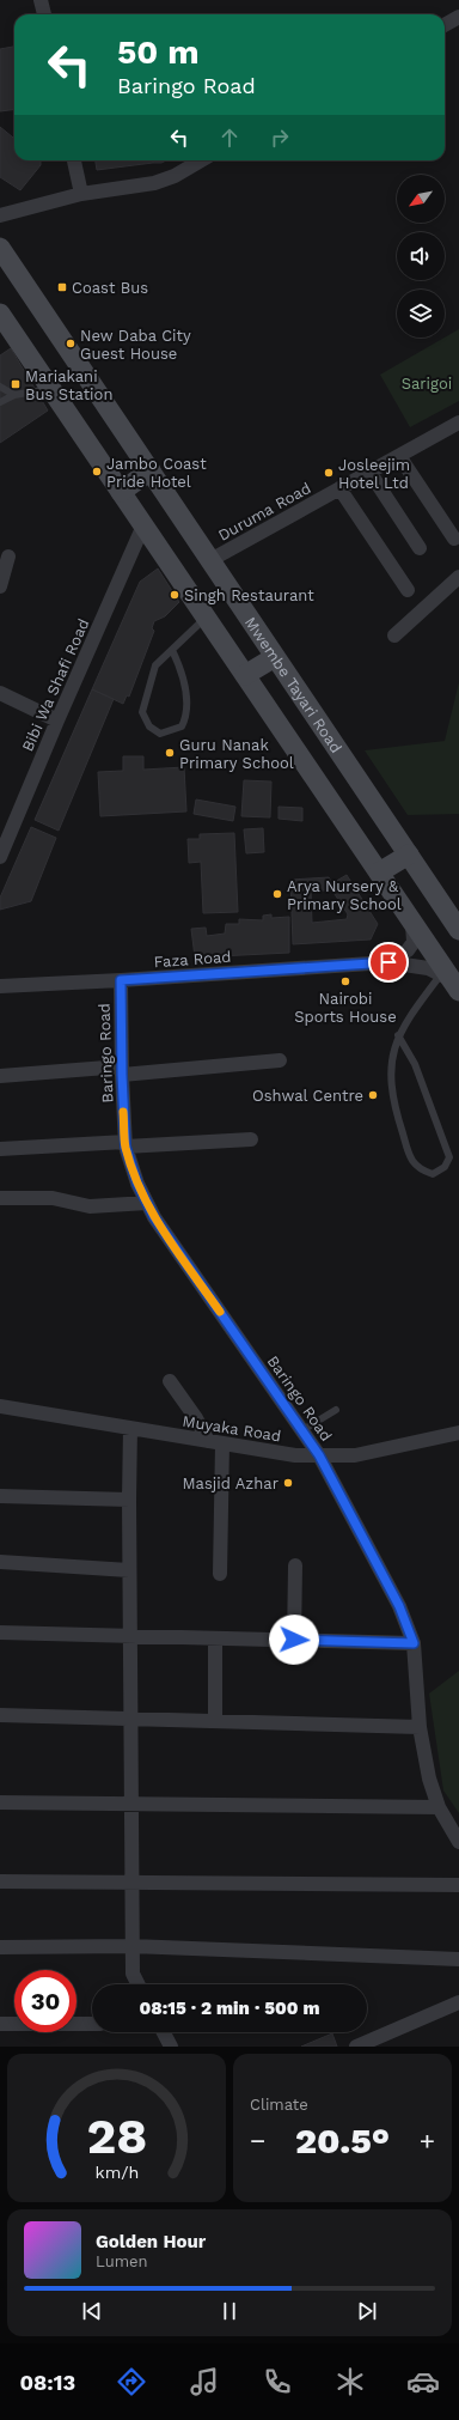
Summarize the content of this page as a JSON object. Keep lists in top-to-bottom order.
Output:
{
  "streets": {
    "street": [
      "Duruma Road",
      "Bibi Wa Shafi Road",
      "Mwembe Tayari Road",
      "Faza Road",
      "Baringo Road",
      "Muyaka Road"
    ]
  },
  "crossings": [
    ["Duruma Road", "Mwembe Tayari Road"],
    ["Faza Road", "Baringo Road"],
    ["Baringo Road", "Muyaka Road"]
  ],
  "parks": ["Sarigoi"],
  "places": {
    "transit": ["Coast Bus", "Mariakani Bus Station"],
    "other": [
      "New Daba City Guest House",
      "Jambo Coast Pride Hotel",
      "Josleejim Hotel Ltd",
      "Singh Restaurant",
      "Guru Nanak Primary School",
      "Arya Nursery & Primary School",
      "Nairobi Sports House",
      "Oshwal Centre",
      "Masjid Azhar"
    ]
  },
  "north": "bottom left",
  "page": {
    "turn": ["50 m", "Baringo Road"],
    "limit": "30",
    "trip": "08:15 · 2 min · 500 m",
    "tile": "Climate",
    "heat": ["−", "20.5°", "+"],
    "song": ["Golden Hour", "Lumen"],
    "tabs": "08:13",
    "gauge": ["28", "km/h"]
  }
}
